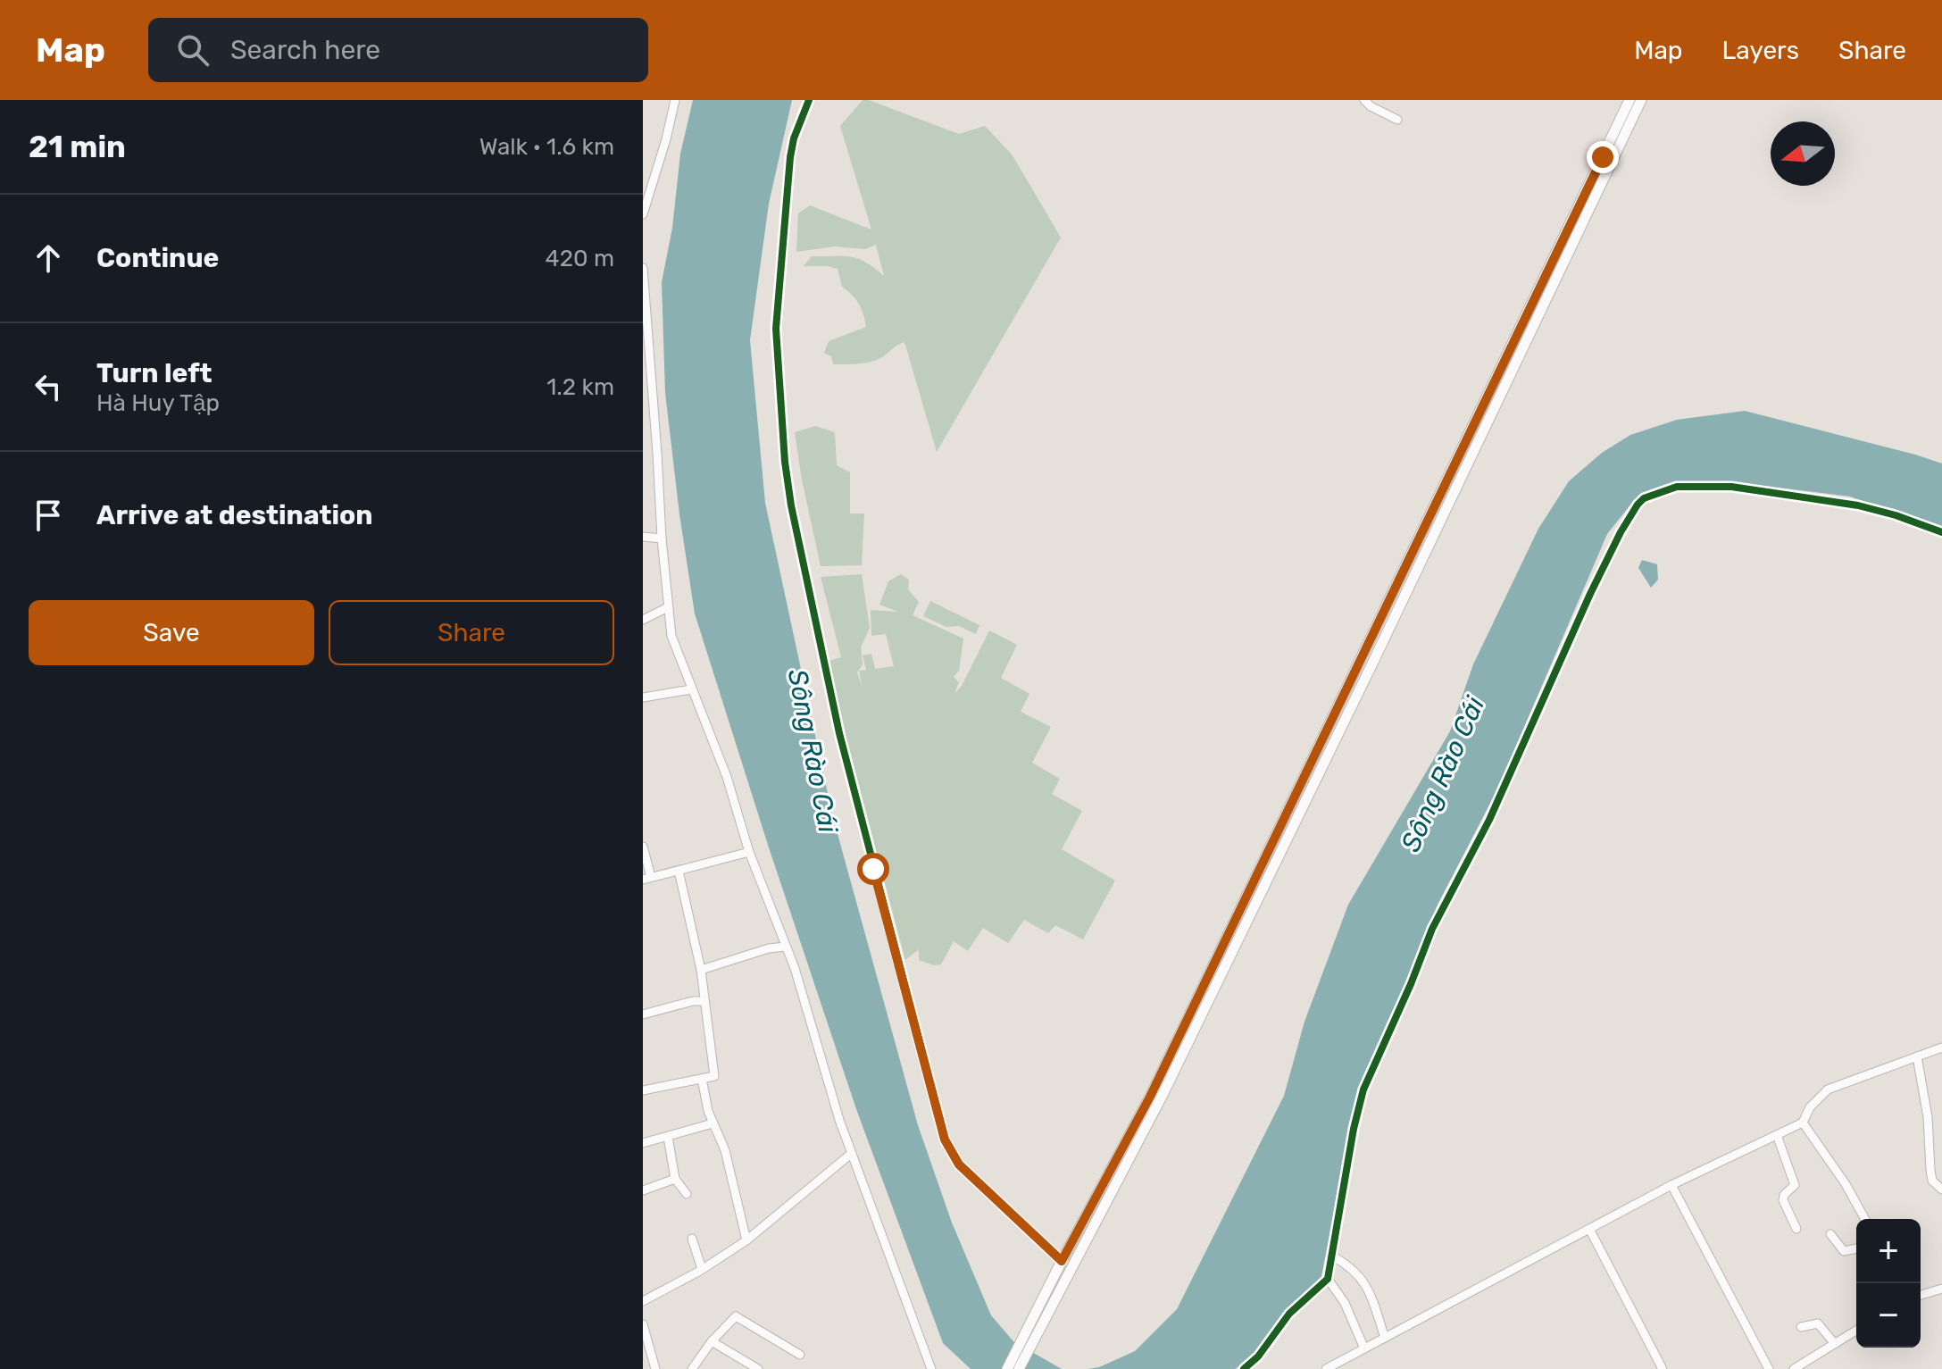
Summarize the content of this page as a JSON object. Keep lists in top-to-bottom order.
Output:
{
  "water": ["Sông Rào Cái"],
  "north": "left",
  "page": {
    "header": "Map",
    "search": "Search here",
    "nav": ["Map", "Layers", "Share"],
    "heading": ["21 min", "Walk · 1.6 km"],
    "list": [
      ["Continue", "420 m"],
      ["Turn left", "Hà Huy Tập", "1.2 km"],
      "Arrive at destination"
    ],
    "buttons": ["Save", "Share"],
    "map_buttons": ["+", "−"]
  }
}
